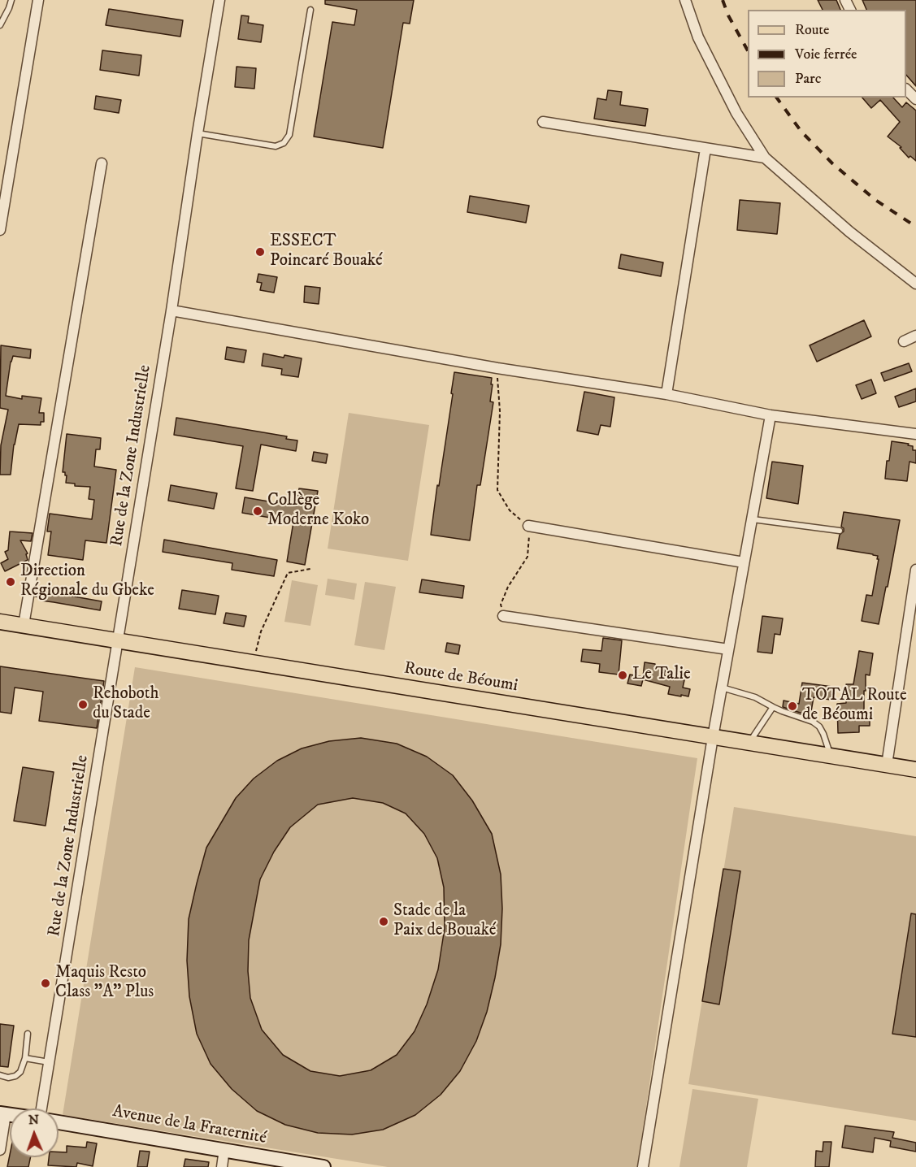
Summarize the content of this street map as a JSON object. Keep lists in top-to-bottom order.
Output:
{
  "streets": {
    "main road": ["Route de Béoumi"],
    "street": ["Rue de la Zone Industrielle", "Avenue de la Fraternité"]
  },
  "crossings": [
    ["Rue de la Zone Industrielle", "Route de Béoumi"]
  ],
  "places": [
    "ESSECT Poincaré Bouaké",
    "Collège Moderne Koko",
    "Direction Régionale du Gbeke",
    "Le Talie",
    "Rehoboth du Stade",
    "TOTAL Route de Béoumi",
    "Stade de la Paix de Bouaké",
    "Maquis Resto Class \"A\" Plus"
  ],
  "legend": ["Route", "Voie ferrée", "Parc"],
  "north": "top"
}
